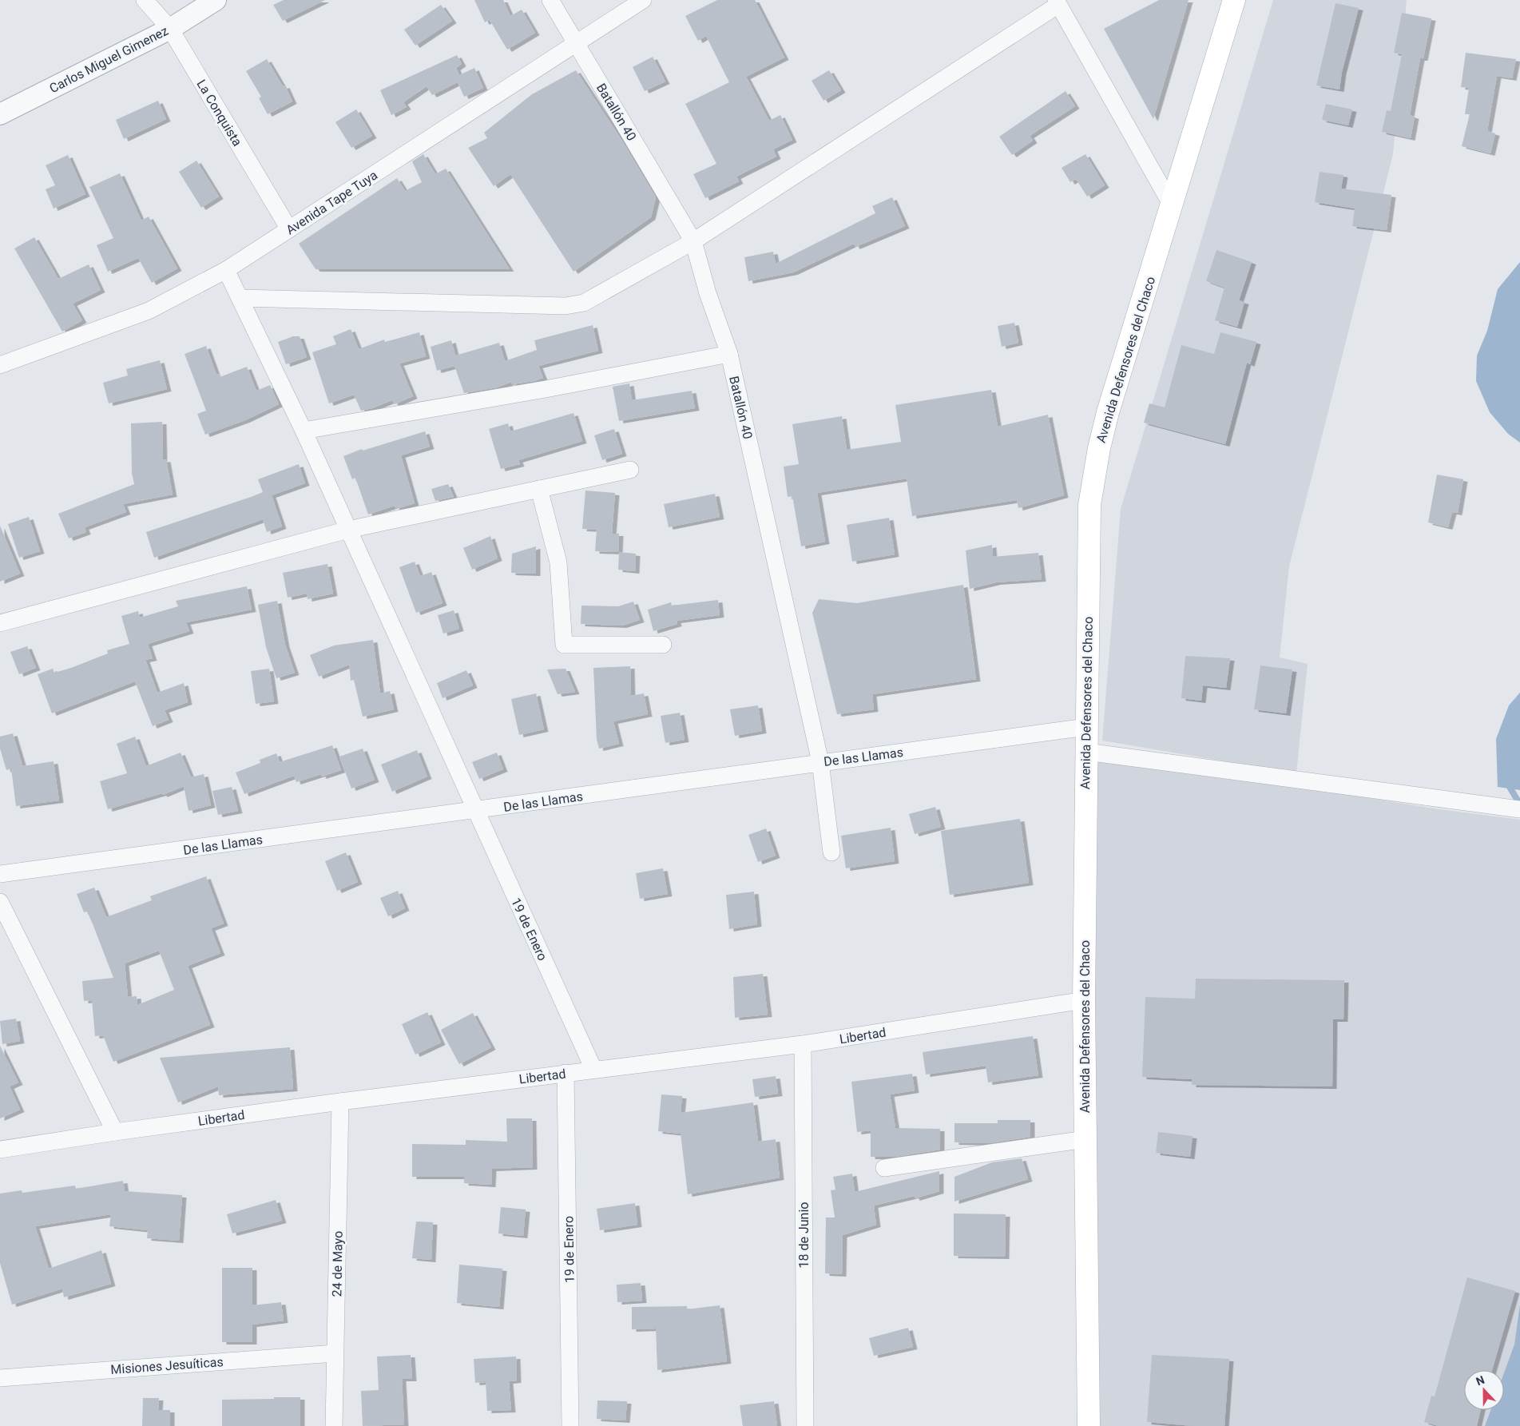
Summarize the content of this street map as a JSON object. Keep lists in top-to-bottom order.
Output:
{
  "streets": {
    "main road": ["Avenida Defensores del Chaco"],
    "street": [
      "Carlos Miguel Gimenez",
      "Batallón 40",
      "La Conquista",
      "Avenida Tape Tuya",
      "De las Llamas",
      "19 de Enero",
      "Libertad",
      "18 de Junio",
      "24 de Mayo",
      "Misiones Jesuíticas"
    ]
  },
  "crossings": [
    ["Carlos Miguel Gimenez", "La Conquista"],
    ["Batallón 40", "Avenida Tape Tuya"],
    ["Batallón 40", "De las Llamas"],
    ["La Conquista", "Avenida Tape Tuya"],
    ["Avenida Tape Tuya", "19 de Enero"],
    ["Avenida Defensores del Chaco", "De las Llamas"],
    ["Avenida Defensores del Chaco", "Libertad"],
    ["De las Llamas", "19 de Enero"],
    ["19 de Enero", "Libertad"],
    ["Libertad", "18 de Junio"],
    ["Libertad", "24 de Mayo"],
    ["24 de Mayo", "Misiones Jesuíticas"]
  ],
  "north": "top"
}
